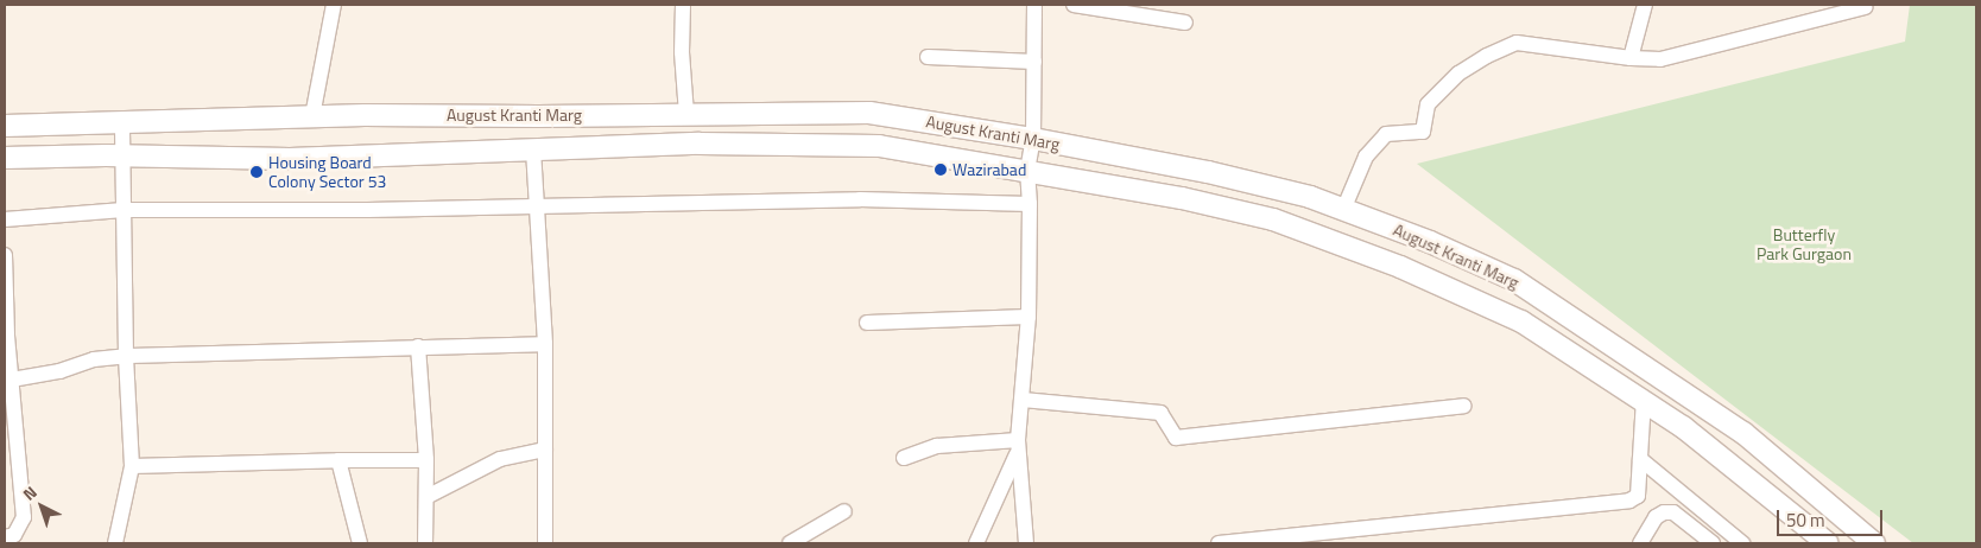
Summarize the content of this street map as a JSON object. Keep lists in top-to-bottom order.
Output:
{
  "streets": {
    "main road": ["August Kranti Marg"]
  },
  "parks": ["Butterfly Park Gurgaon"],
  "places": ["Wazirabad", "Housing Board Colony Sector 53"],
  "scale_bar": "50 m",
  "north": "top left"
}
